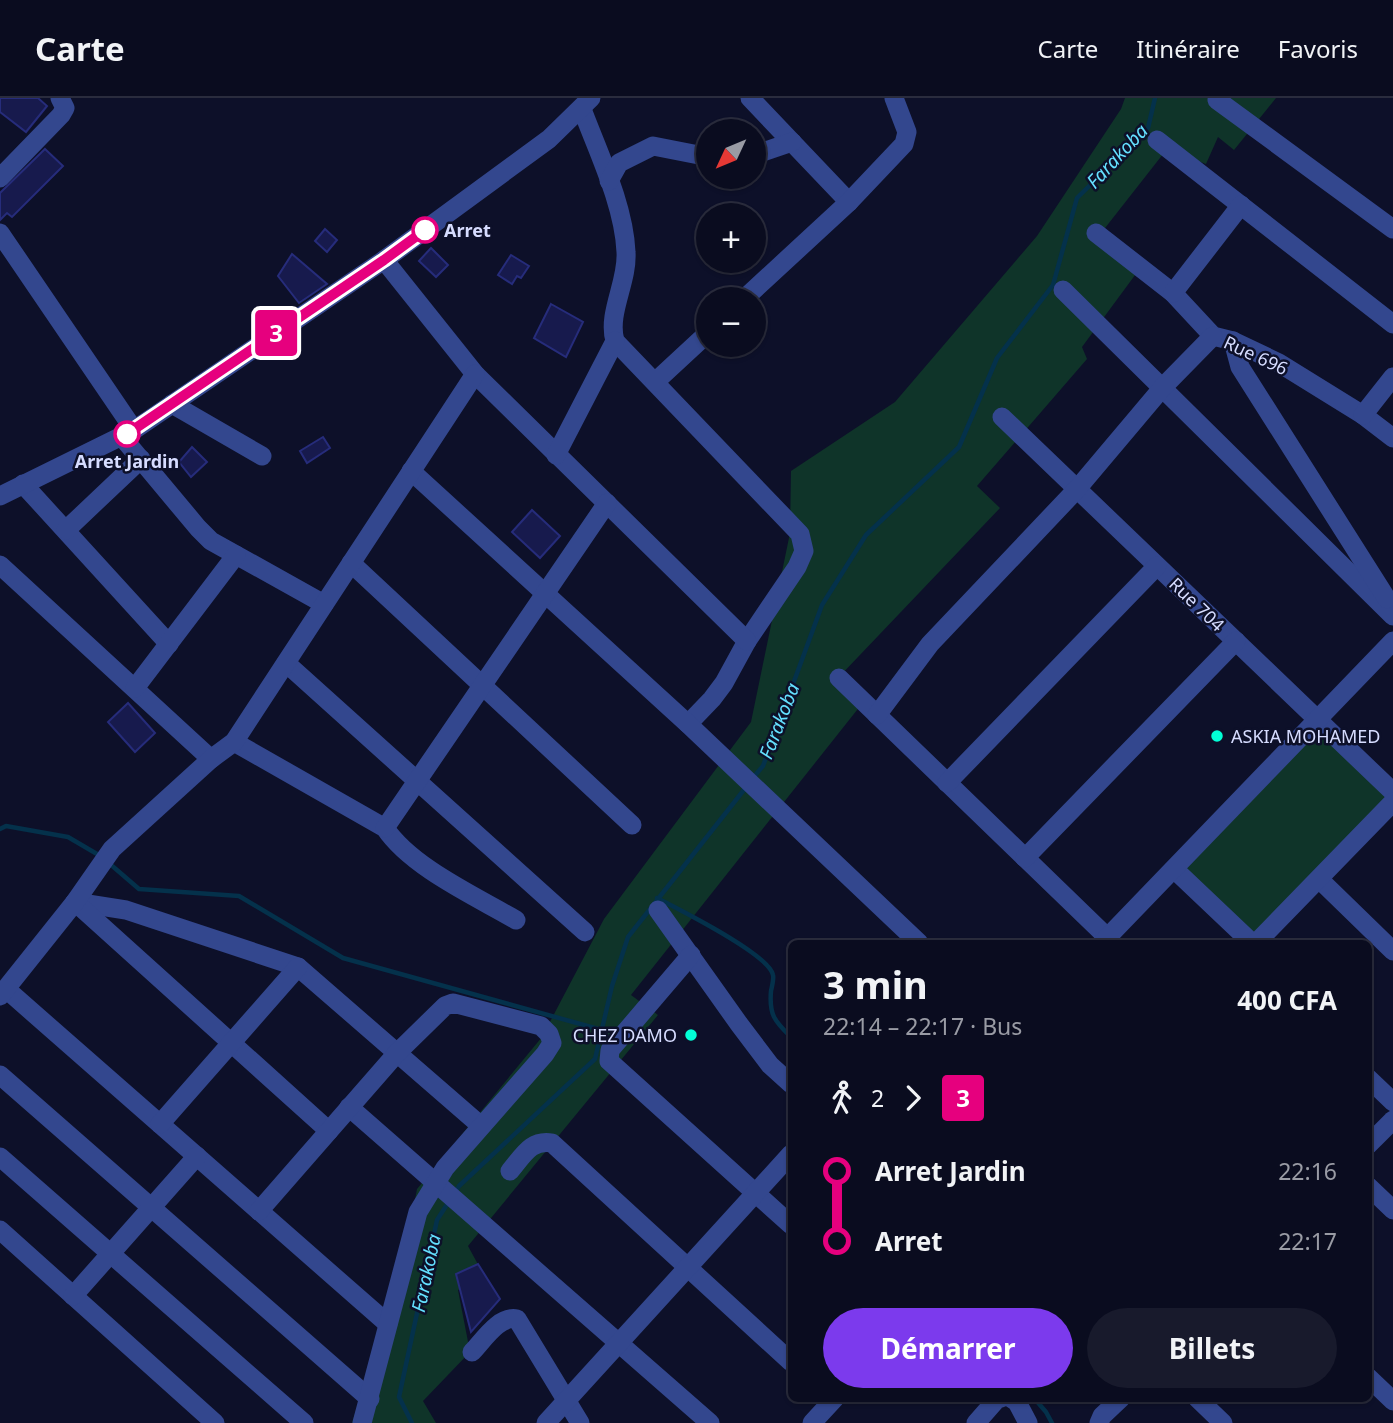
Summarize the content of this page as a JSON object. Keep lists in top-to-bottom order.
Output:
{
  "streets": {
    "street": ["Rue 696", "Rue 704"]
  },
  "water": ["Farakoba"],
  "places": [
    "Arret",
    "Arret Jardin",
    "ASKIA MOHAMED",
    "CHEZ DAMO"
  ],
  "lines": ["bus line 3"],
  "north": "bottom left",
  "page": {
    "header": "Carte",
    "nav": ["Carte", "Itinéraire", "Favoris"],
    "on_map": "3",
    "map_buttons": ["+", "−"],
    "heading": ["3 min", "22:14 – 22:17 · Bus", "400 CFA"],
    "legs": ["2", "3"],
    "list": [
      {
        "name": "Arret Jardin",
        "value": "22:16"
      },
      {
        "name": "Arret",
        "value": "22:17"
      }
    ],
    "buttons": ["Démarrer", "Billets"]
  }
}
